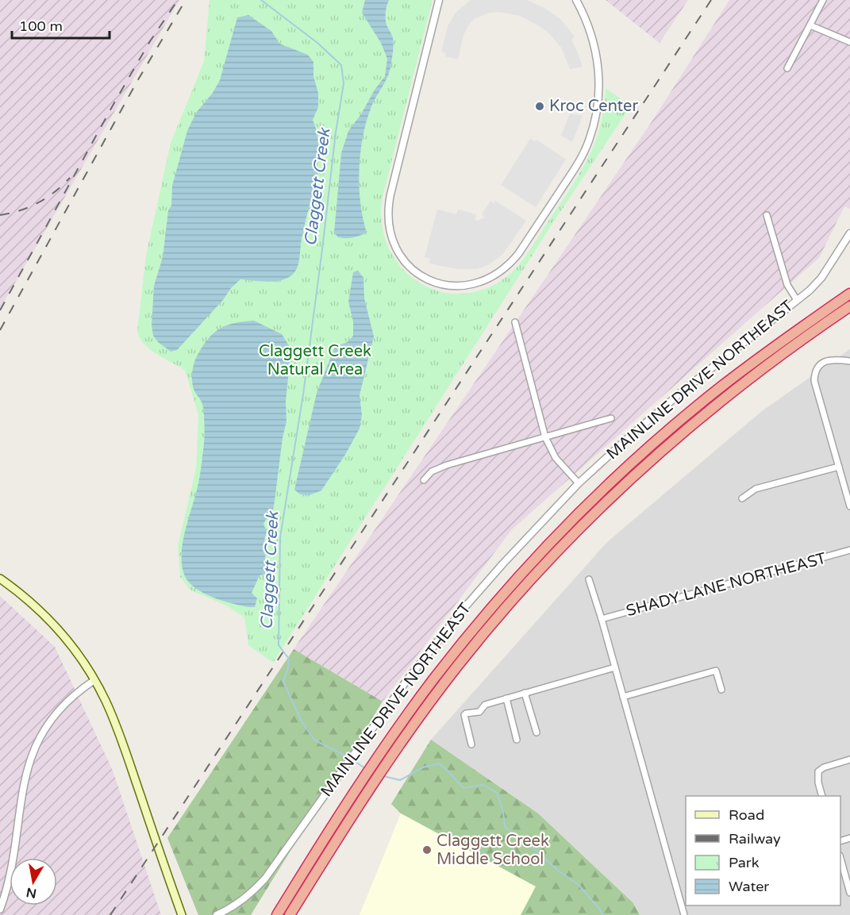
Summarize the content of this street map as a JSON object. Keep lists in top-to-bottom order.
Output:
{
  "streets": {
    "street": ["MAINLINE DRIVE NORTHEAST", "SHADY LANE NORTHEAST"]
  },
  "water": ["Claggett Creek"],
  "parks": ["Claggett Creek Natural Area"],
  "places": ["Kroc Center", "Claggett Creek Middle School"],
  "legend": [
    "Road",
    "Railway",
    "Park",
    "Water"
  ],
  "scale_bar": "100 m",
  "north": "bottom"
}
